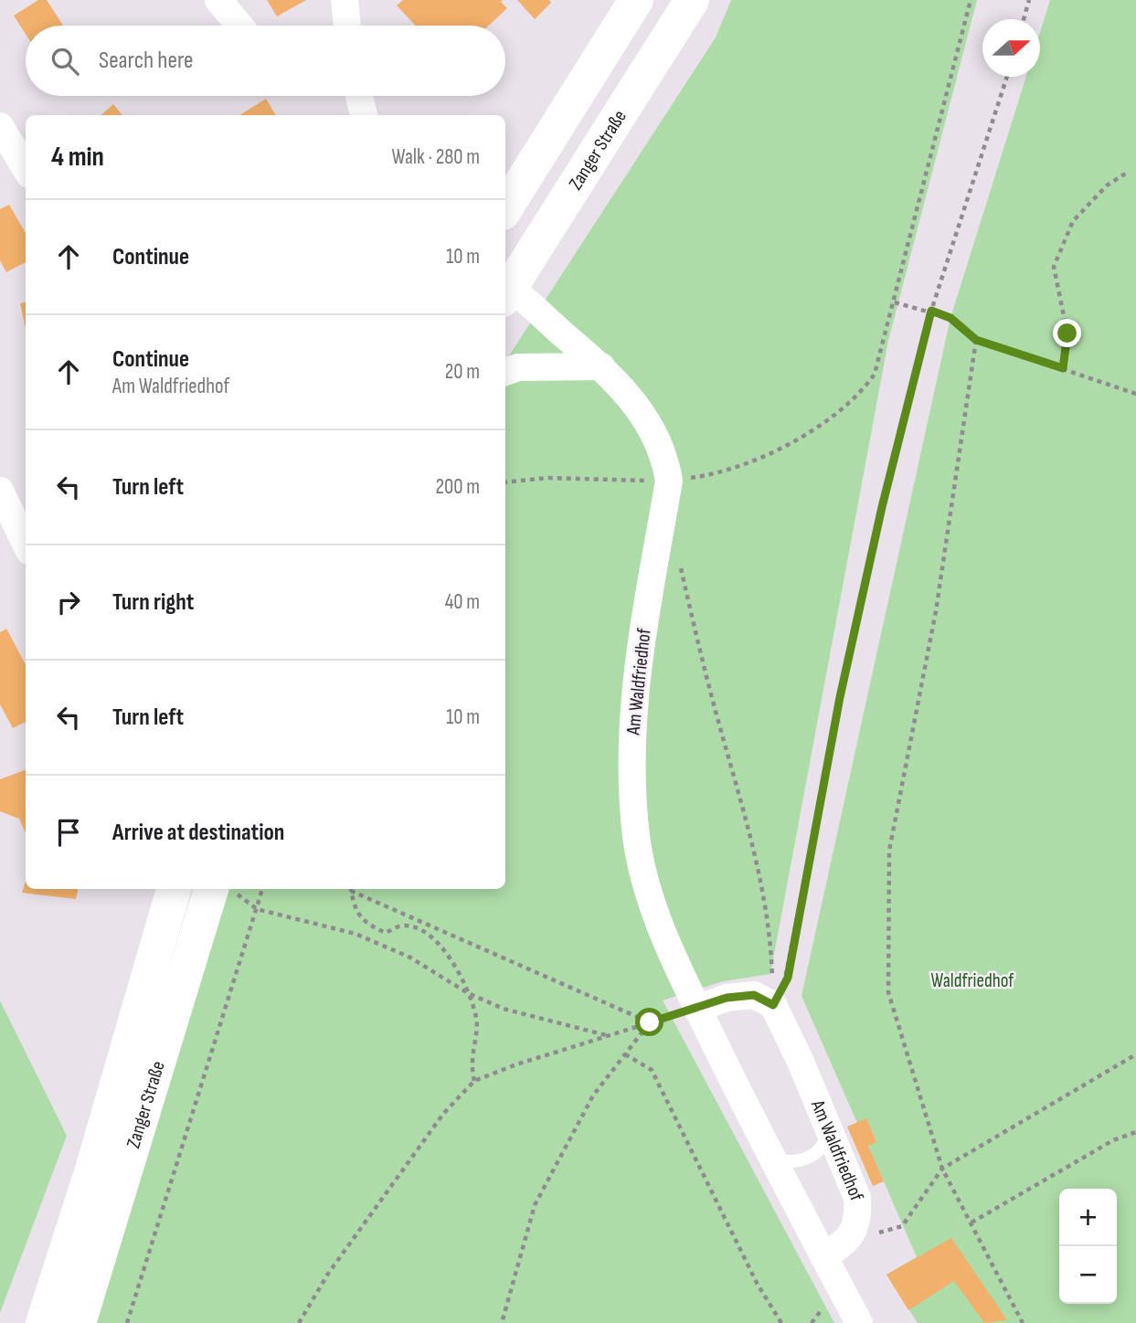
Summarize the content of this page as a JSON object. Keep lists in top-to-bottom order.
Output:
{
  "streets": {
    "street": ["Zanger Straße", "Am Waldfriedhof"]
  },
  "parks": ["Waldfriedhof"],
  "north": "right",
  "page": {
    "search": "Search here",
    "heading": ["4 min", "Walk · 280 m"],
    "list": [
      ["Continue", "10 m"],
      ["Continue", "Am Waldfriedhof", "20 m"],
      ["Turn left", "200 m"],
      ["Turn right", "40 m"],
      ["Turn left", "10 m"],
      "Arrive at destination"
    ],
    "map_buttons": ["+", "−"]
  }
}
